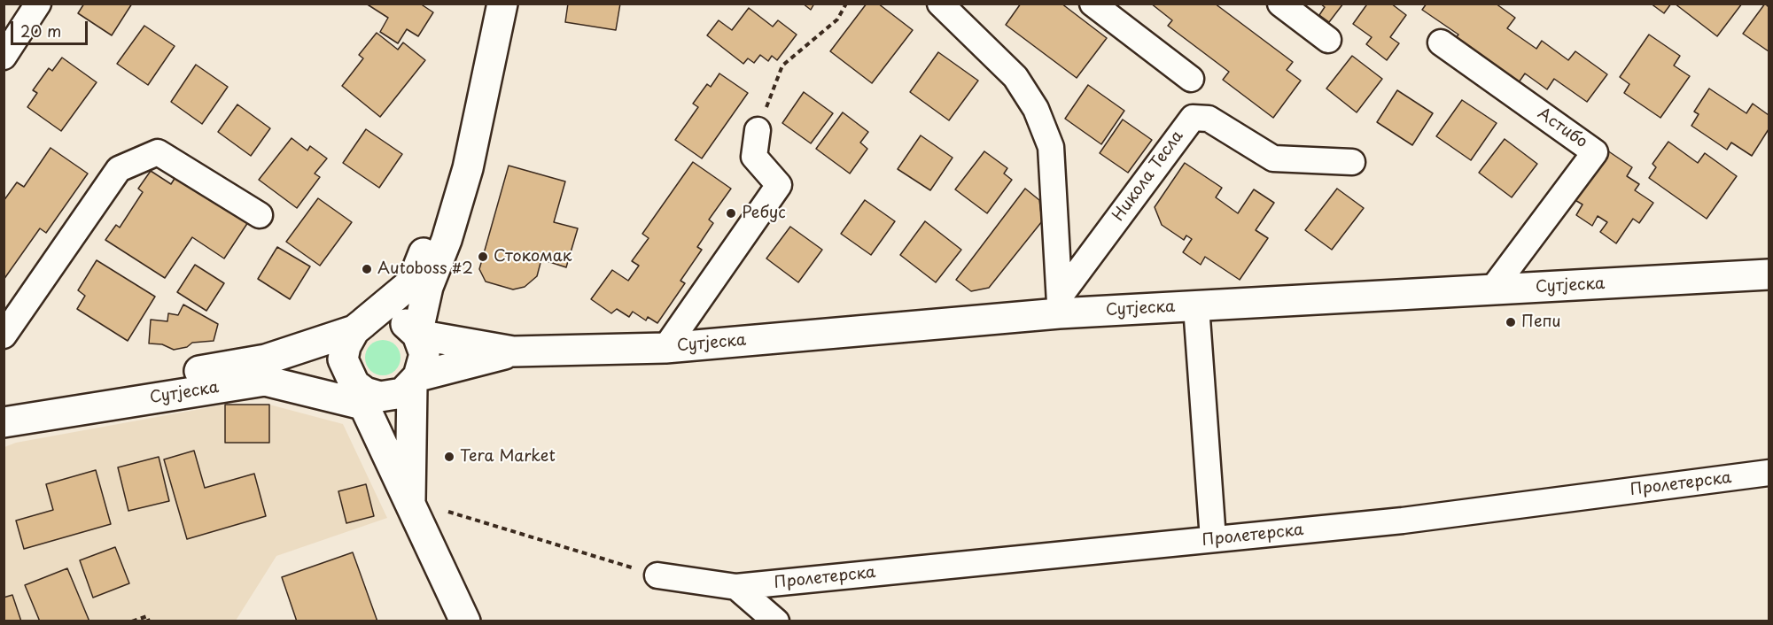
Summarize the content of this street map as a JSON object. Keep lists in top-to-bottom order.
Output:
{
  "streets": {
    "street": [
      "Астибо",
      "Никола Тесла",
      "Сутјеска",
      "Пролетерска"
    ]
  },
  "crossings": [
    ["Астибо", "Сутјеска"],
    ["Никола Тесла", "Сутјеска"]
  ],
  "places": [
    "Ребус",
    "Стокомак",
    "Autoboss #2",
    "Пепи",
    "Tera Market"
  ],
  "scale_bar": "20 m"
}
